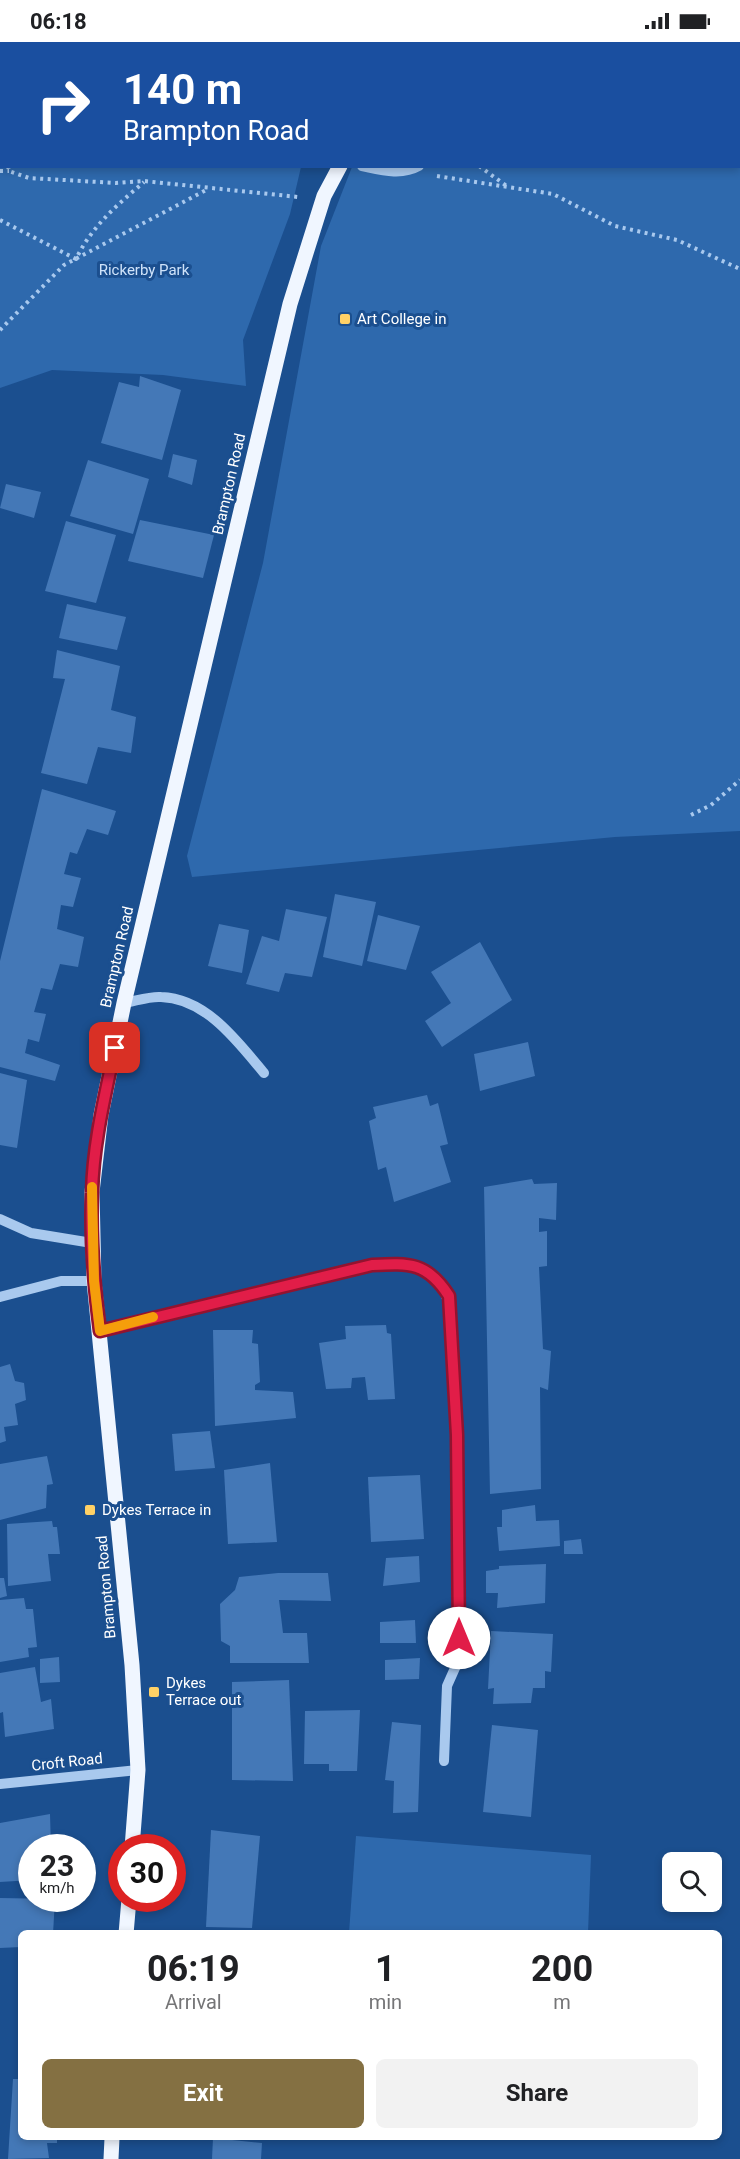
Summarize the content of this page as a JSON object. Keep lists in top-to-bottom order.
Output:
{
  "streets": {
    "main road": ["Brampton Road"],
    "street": ["Croft Road"]
  },
  "crossings": [
    ["Brampton Road", "Croft Road"]
  ],
  "parks": ["Rickerby Park"],
  "places": {
    "transit": ["Art College in", "Dykes Terrace in", "Dykes Terrace out"]
  },
  "page": {
    "status": "06:18",
    "turn": ["140 m", "Brampton Road"],
    "speed": "23 km/h",
    "limit": "30",
    "eta": [
      "06:19",
      "Arrival",
      "1",
      "min",
      "200",
      "m"
    ],
    "buttons": ["Exit", "Share"]
  }
}
